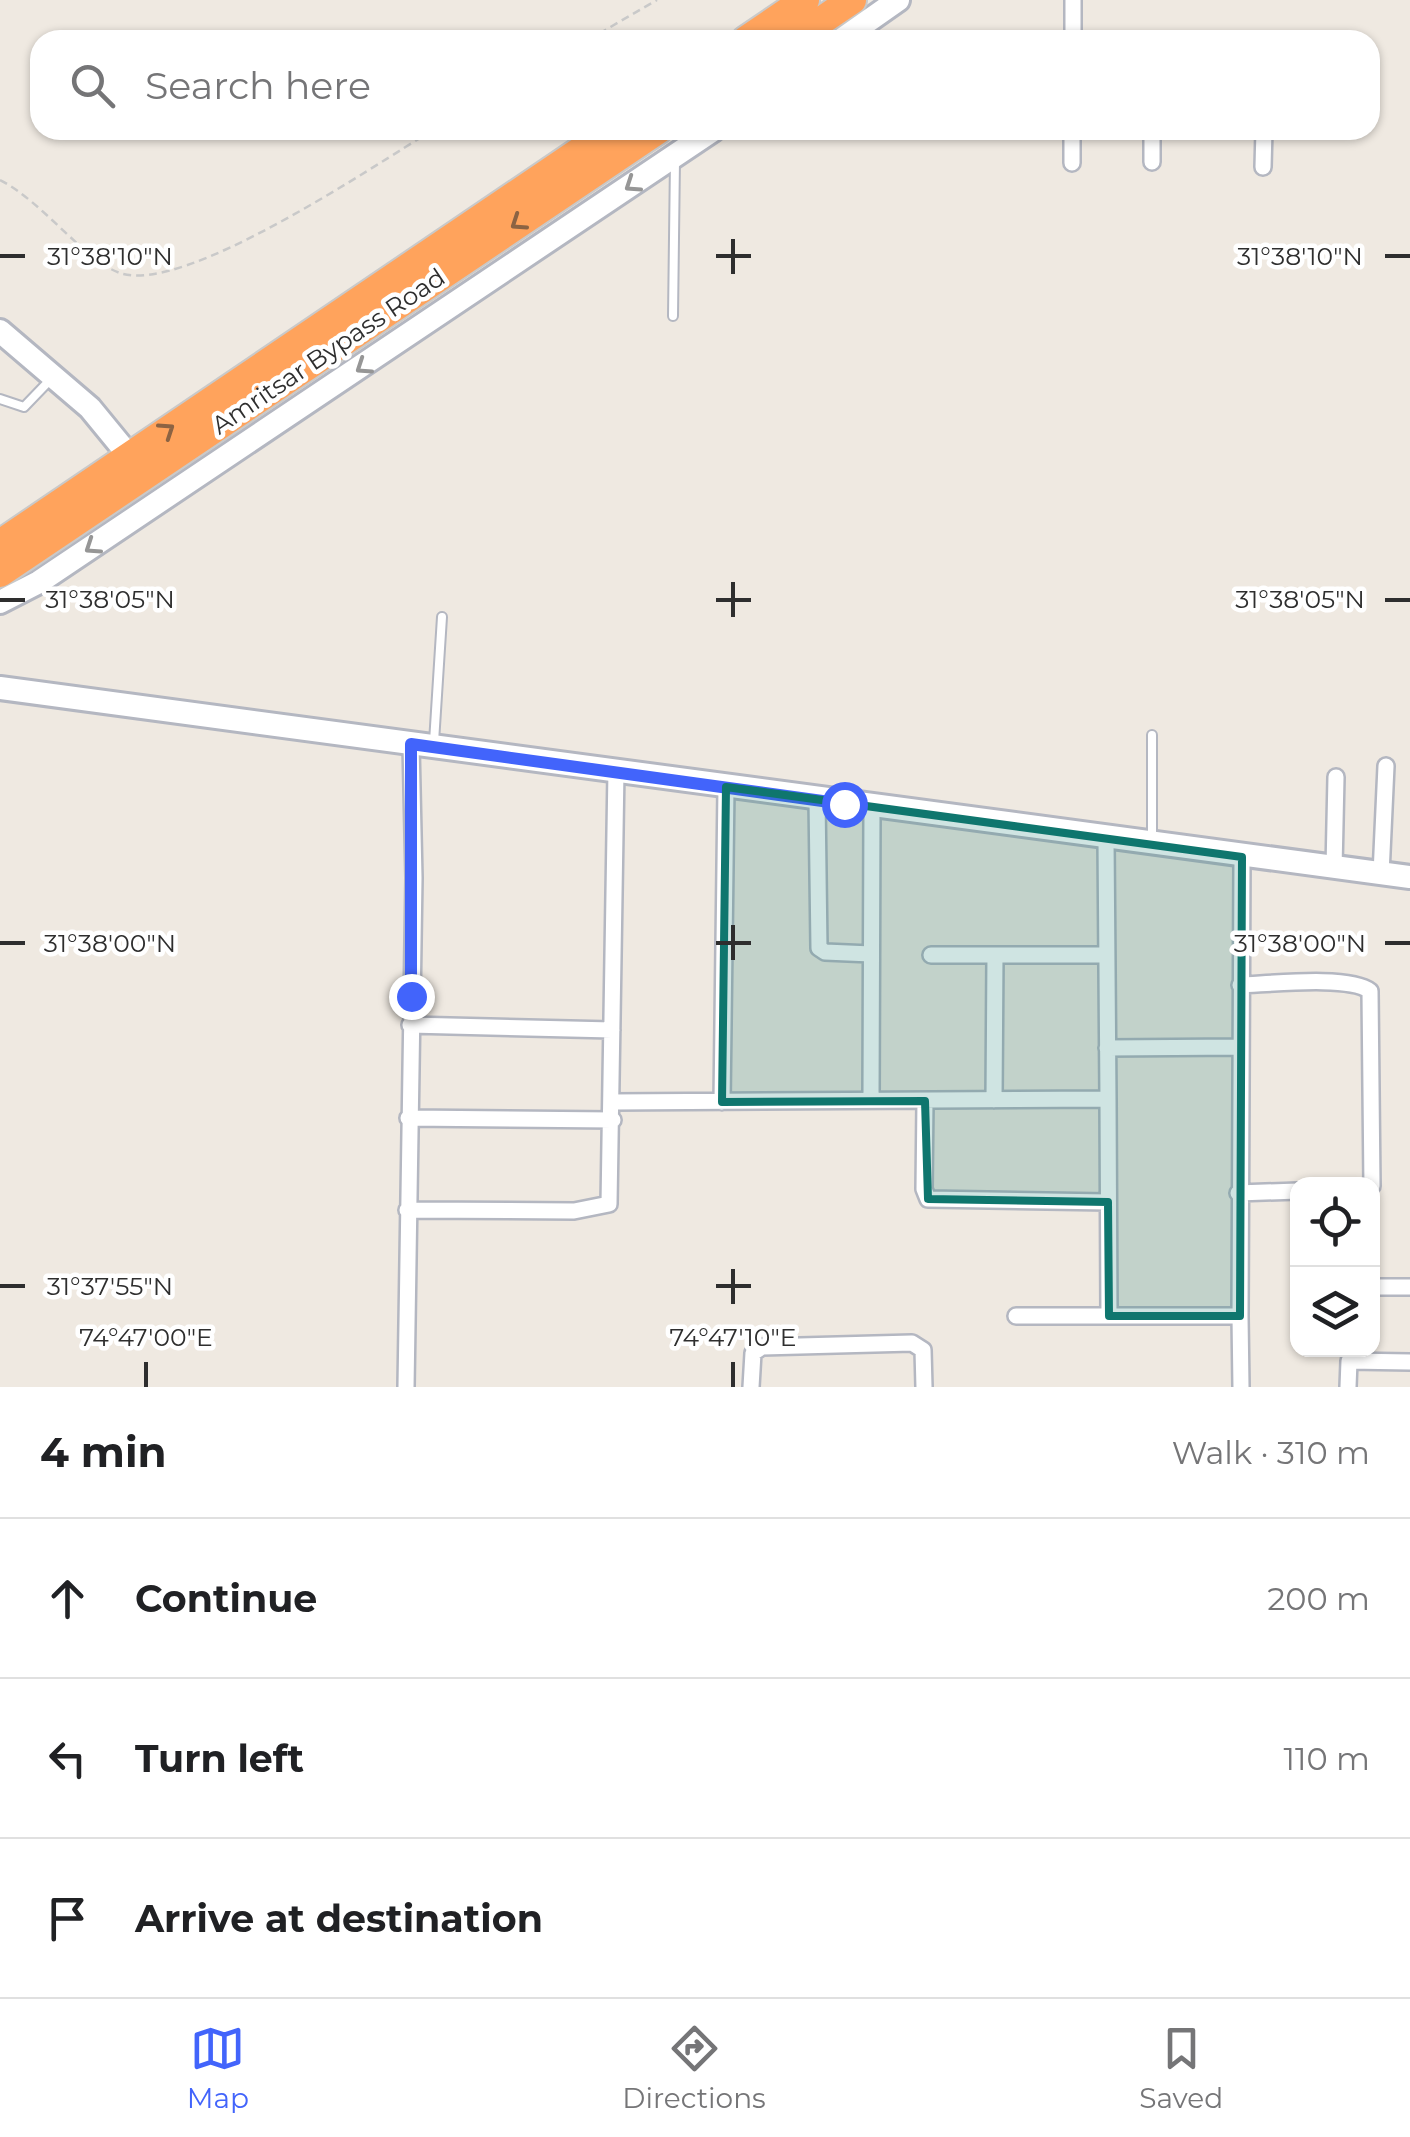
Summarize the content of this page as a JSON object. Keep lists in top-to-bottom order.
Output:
{
  "streets": {
    "highway": ["Amritsar Bypass Road"]
  },
  "page": {
    "search": "Search here",
    "heading": ["4 min", "Walk · 310 m"],
    "list": [
      ["Continue", "200 m"],
      ["Turn left", "110 m"],
      "Arrive at destination"
    ],
    "nav": ["Map", "Directions", "Saved"]
  },
  "coordinates": [
    "31°38'10\"N",
    "31°38'05\"N",
    "31°38'00\"N",
    "31°37'55\"N",
    "74°47'00\"E",
    "74°47'10\"E"
  ]
}
